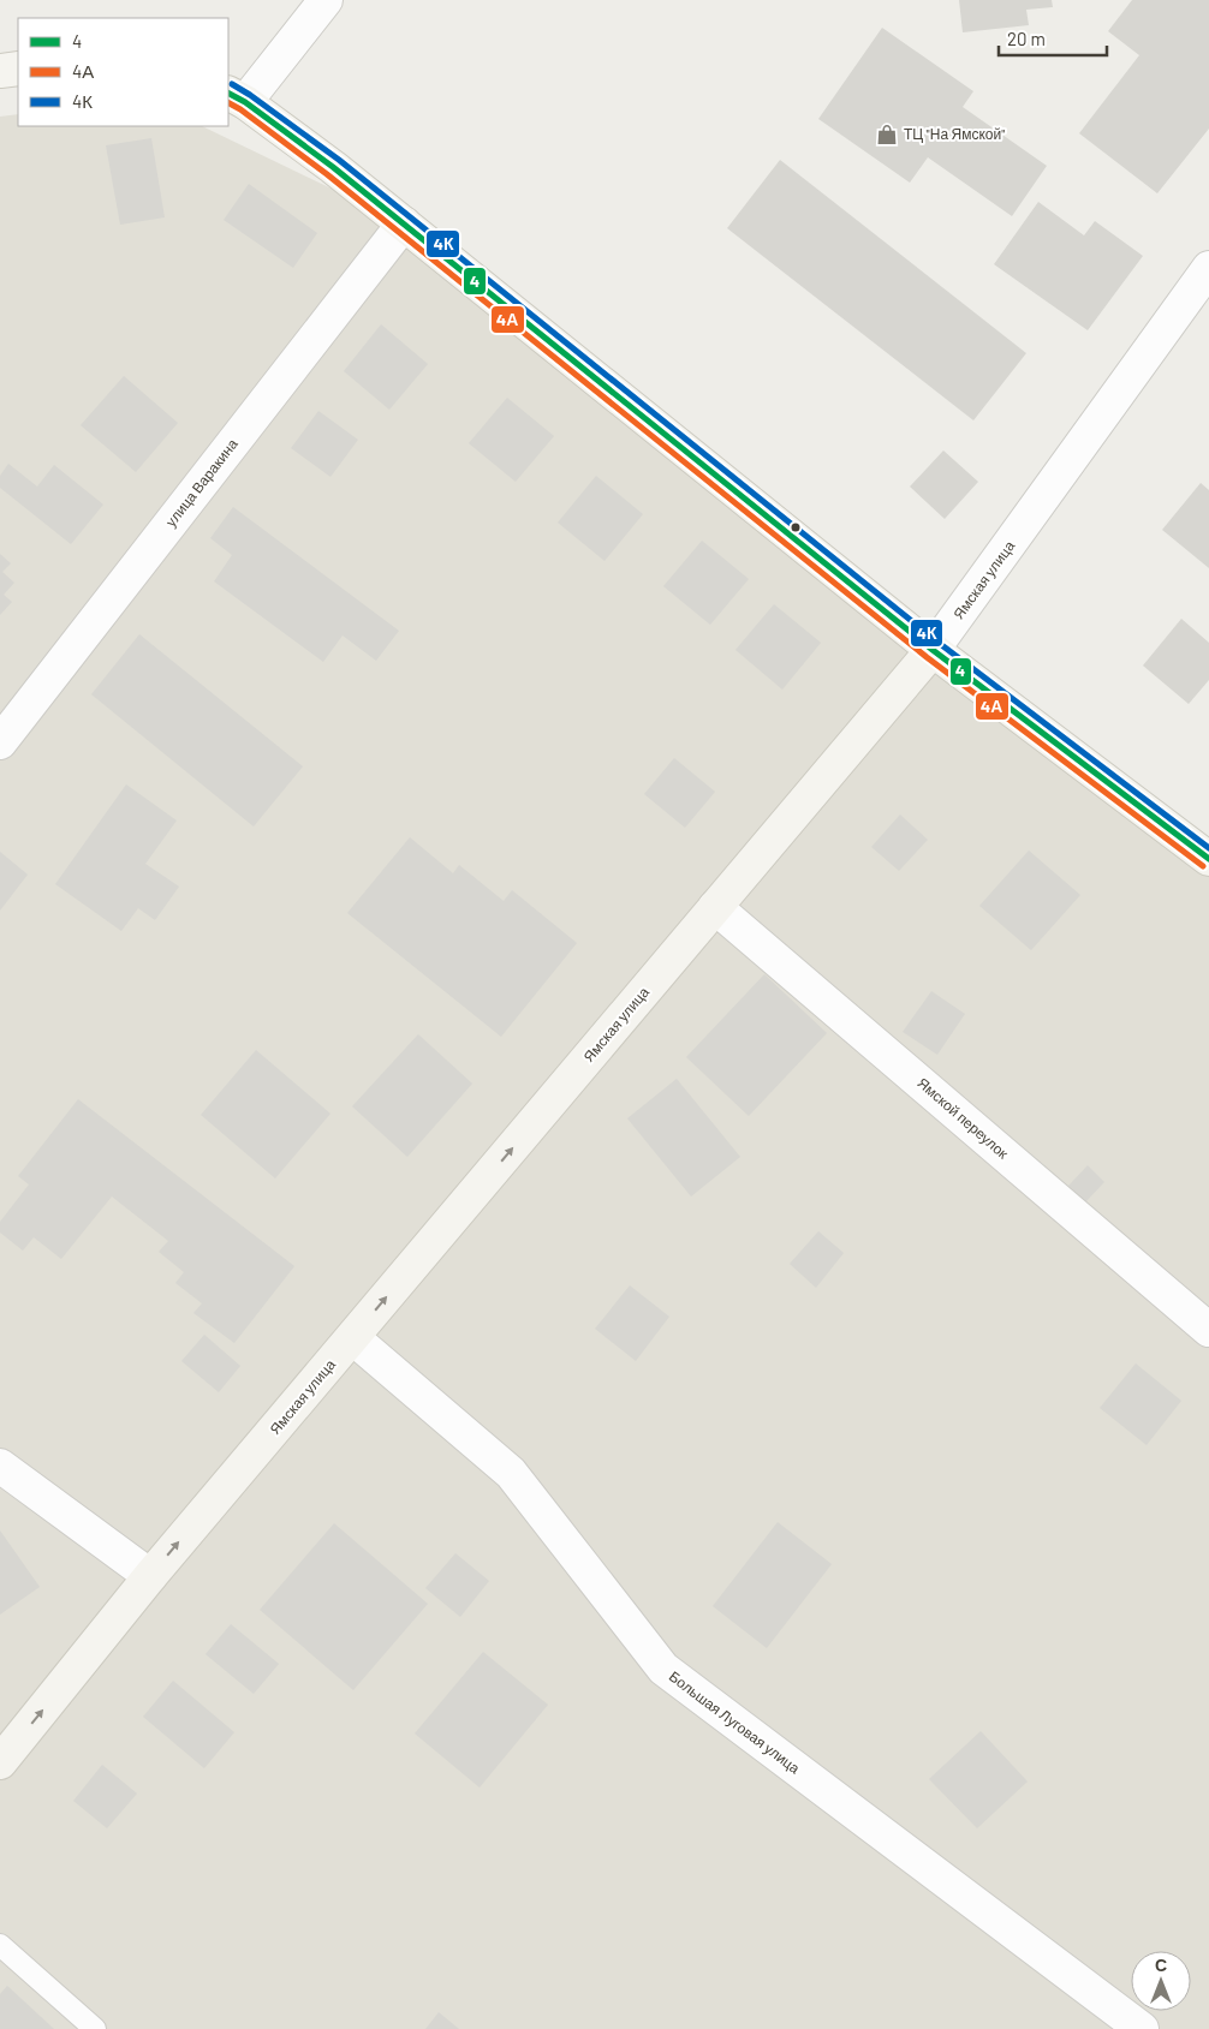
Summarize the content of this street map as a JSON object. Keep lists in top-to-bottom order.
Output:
{
  "streets": {
    "street": [
      "улица Варакина",
      "Ямская улица",
      "Ямской переулок",
      "Большая Луговая улица"
    ]
  },
  "crossings": [
    ["Ямская улица", "Ямской переулок"],
    ["Ямская улица", "Большая Луговая улица"]
  ],
  "one_way": ["Ямская улица"],
  "places": {
    "shop": ["ТЦ \"На Ямской\""]
  },
  "lines": ["transit line 4К", "transit line 4", "transit line 4А"],
  "legend": ["4", "4А", "4К"],
  "scale_bar": "20 m",
  "north": "top"
}
